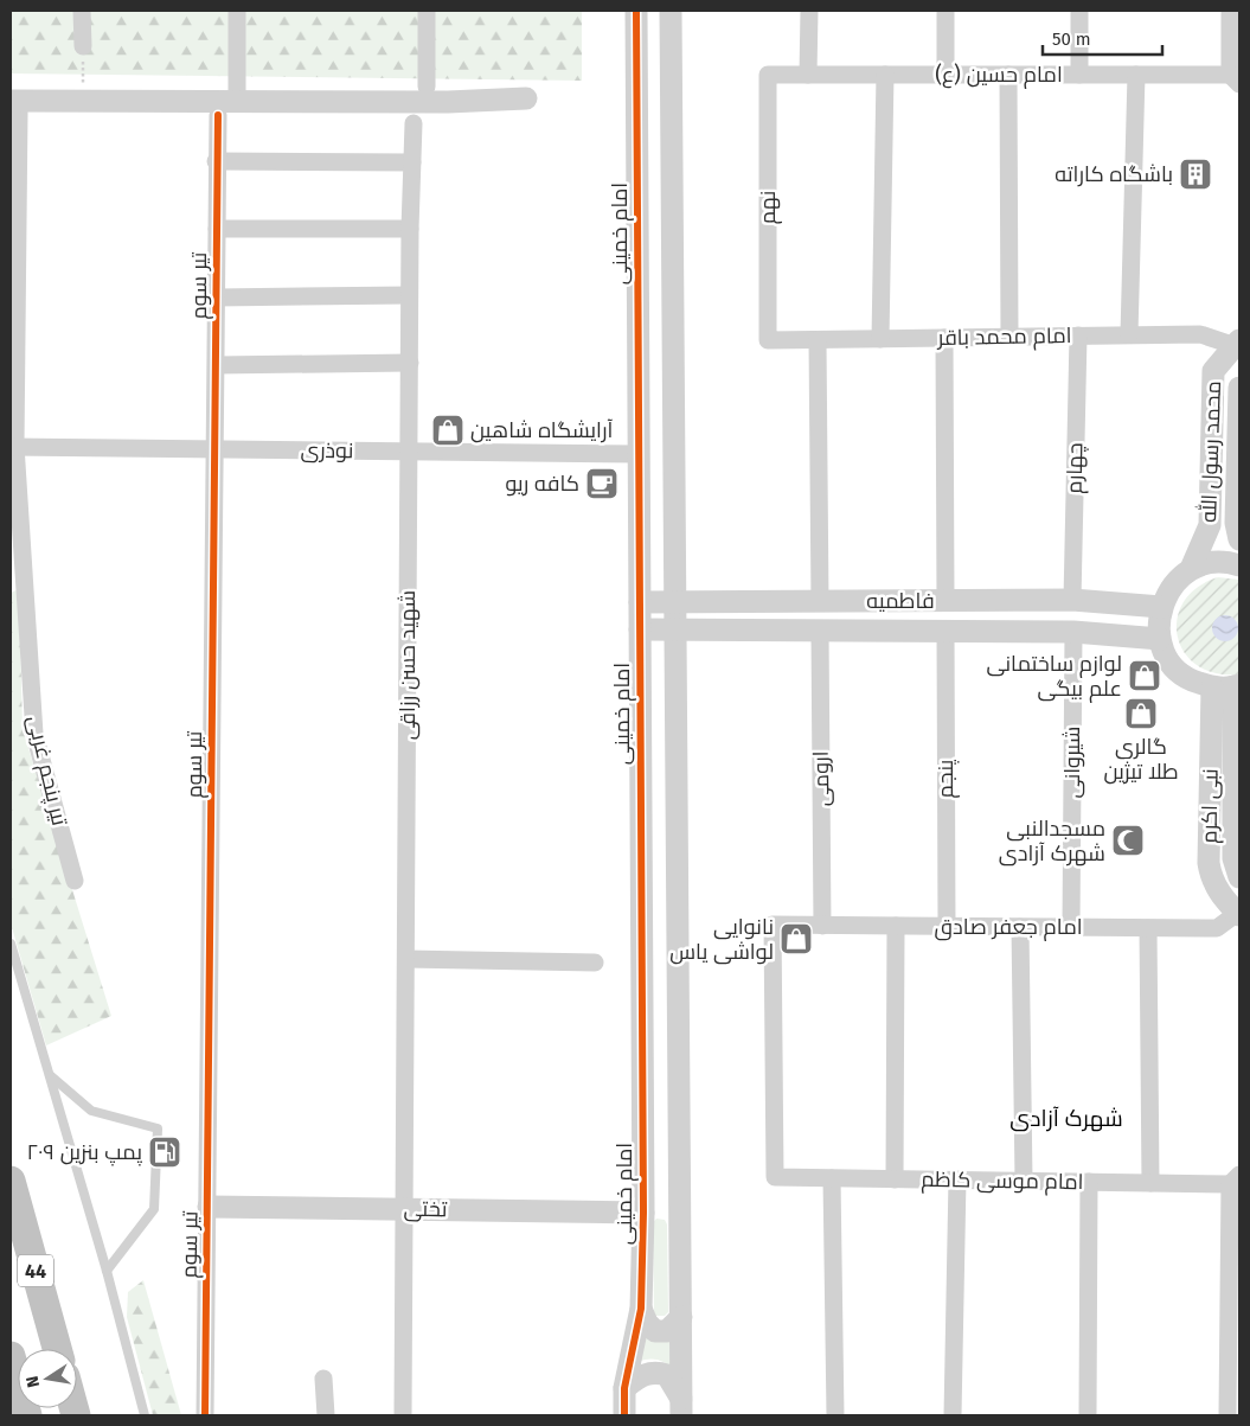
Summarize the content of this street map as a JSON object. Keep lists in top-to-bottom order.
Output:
{
  "streets": {
    "highway": ["44"],
    "street": [
      "امام حسین (ع)",
      "نهم",
      "امام خمینی",
      "تیر سوم",
      "امام محمد باقر",
      "نوذری",
      "محمد رسول الله",
      "چهارم",
      "فاطمیه",
      "شهید حسن رزاقی",
      "شیروانی",
      "تیر پنجم غربی",
      "ارومی",
      "پنجم",
      "نبی اکرم",
      "امام جعفر صادق",
      "امام موسی کاظم",
      "تختی"
    ]
  },
  "crossings": [
    ["امام حسین (ع)", "نهم"],
    ["نهم", "امام محمد باقر"],
    ["امام خمینی", "نوذری"],
    ["امام خمینی", "فاطمیه"],
    ["امام خمینی", "تختی"],
    ["تیر سوم", "نوذری"],
    ["تیر سوم", "تختی"],
    ["امام محمد باقر", "محمد رسول الله"],
    ["امام محمد باقر", "چهارم"],
    ["نوذری", "شهید حسن رزاقی"],
    ["نوذری", "تیر پنجم غربی"],
    ["محمد رسول الله", "فاطمیه"],
    ["محمد رسول الله", "نبی اکرم"],
    ["چهارم", "فاطمیه"],
    ["فاطمیه", "شیروانی"],
    ["فاطمیه", "ارومی"],
    ["فاطمیه", "پنجم"],
    ["شهید حسن رزاقی", "تختی"],
    ["شیروانی", "امام جعفر صادق"],
    ["ارومی", "امام جعفر صادق"],
    ["پنجم", "امام جعفر صادق"],
    ["نبی اکرم", "امام جعفر صادق"],
    ["امام جعفر صادق", "امام موسی کاظم"]
  ],
  "districts": ["شهرک آزادی"],
  "places": {
    "building": ["باشگاه کاراته"],
    "shop": [
      "آرایشگاه شاهین",
      "لوازم ساختمانی علم بیگی",
      "گالری طلا تیژین",
      "نانوایی لواشی یاس"
    ],
    "cafe": ["کافه ریو"],
    "mosque": ["مسجدالنبی شهرک آزادی"],
    "fuel station": ["پمپ بنزین ۲۰۹"]
  },
  "scale_bar": "50 m",
  "north": "left"
}
